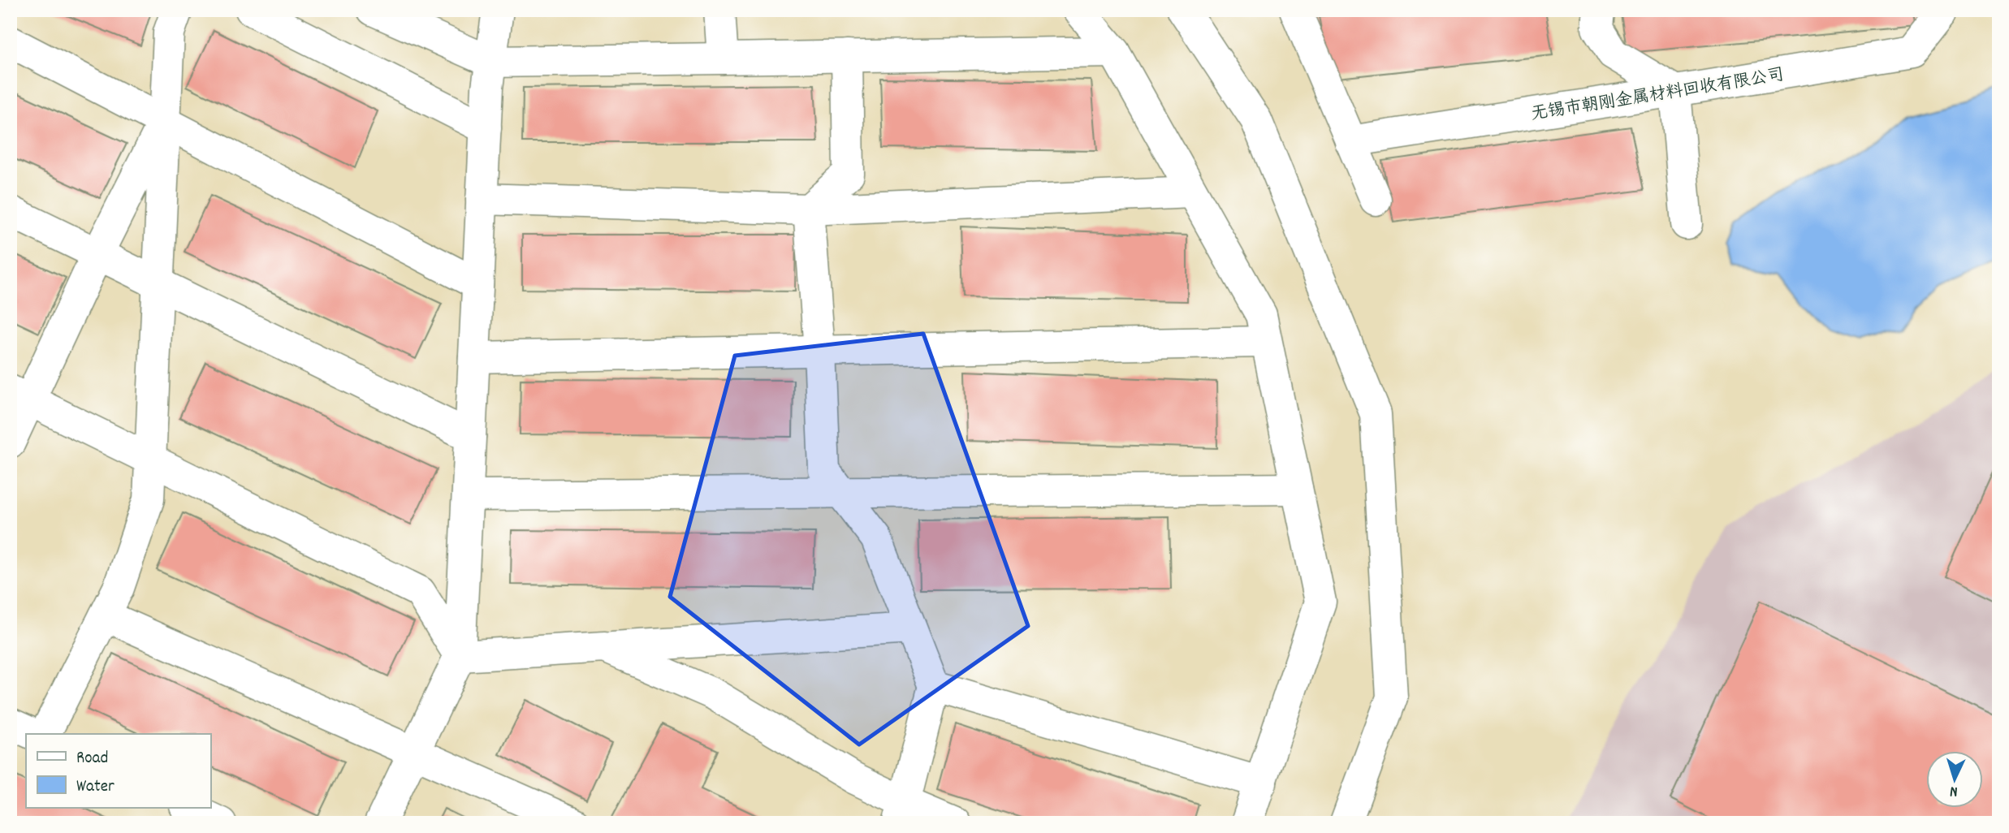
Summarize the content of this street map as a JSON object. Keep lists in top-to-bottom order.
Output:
{
  "streets": {
    "street": ["无锡市朝刚金属材料回收有限公司"]
  },
  "legend": ["Road", "Water"],
  "north": "bottom"
}
